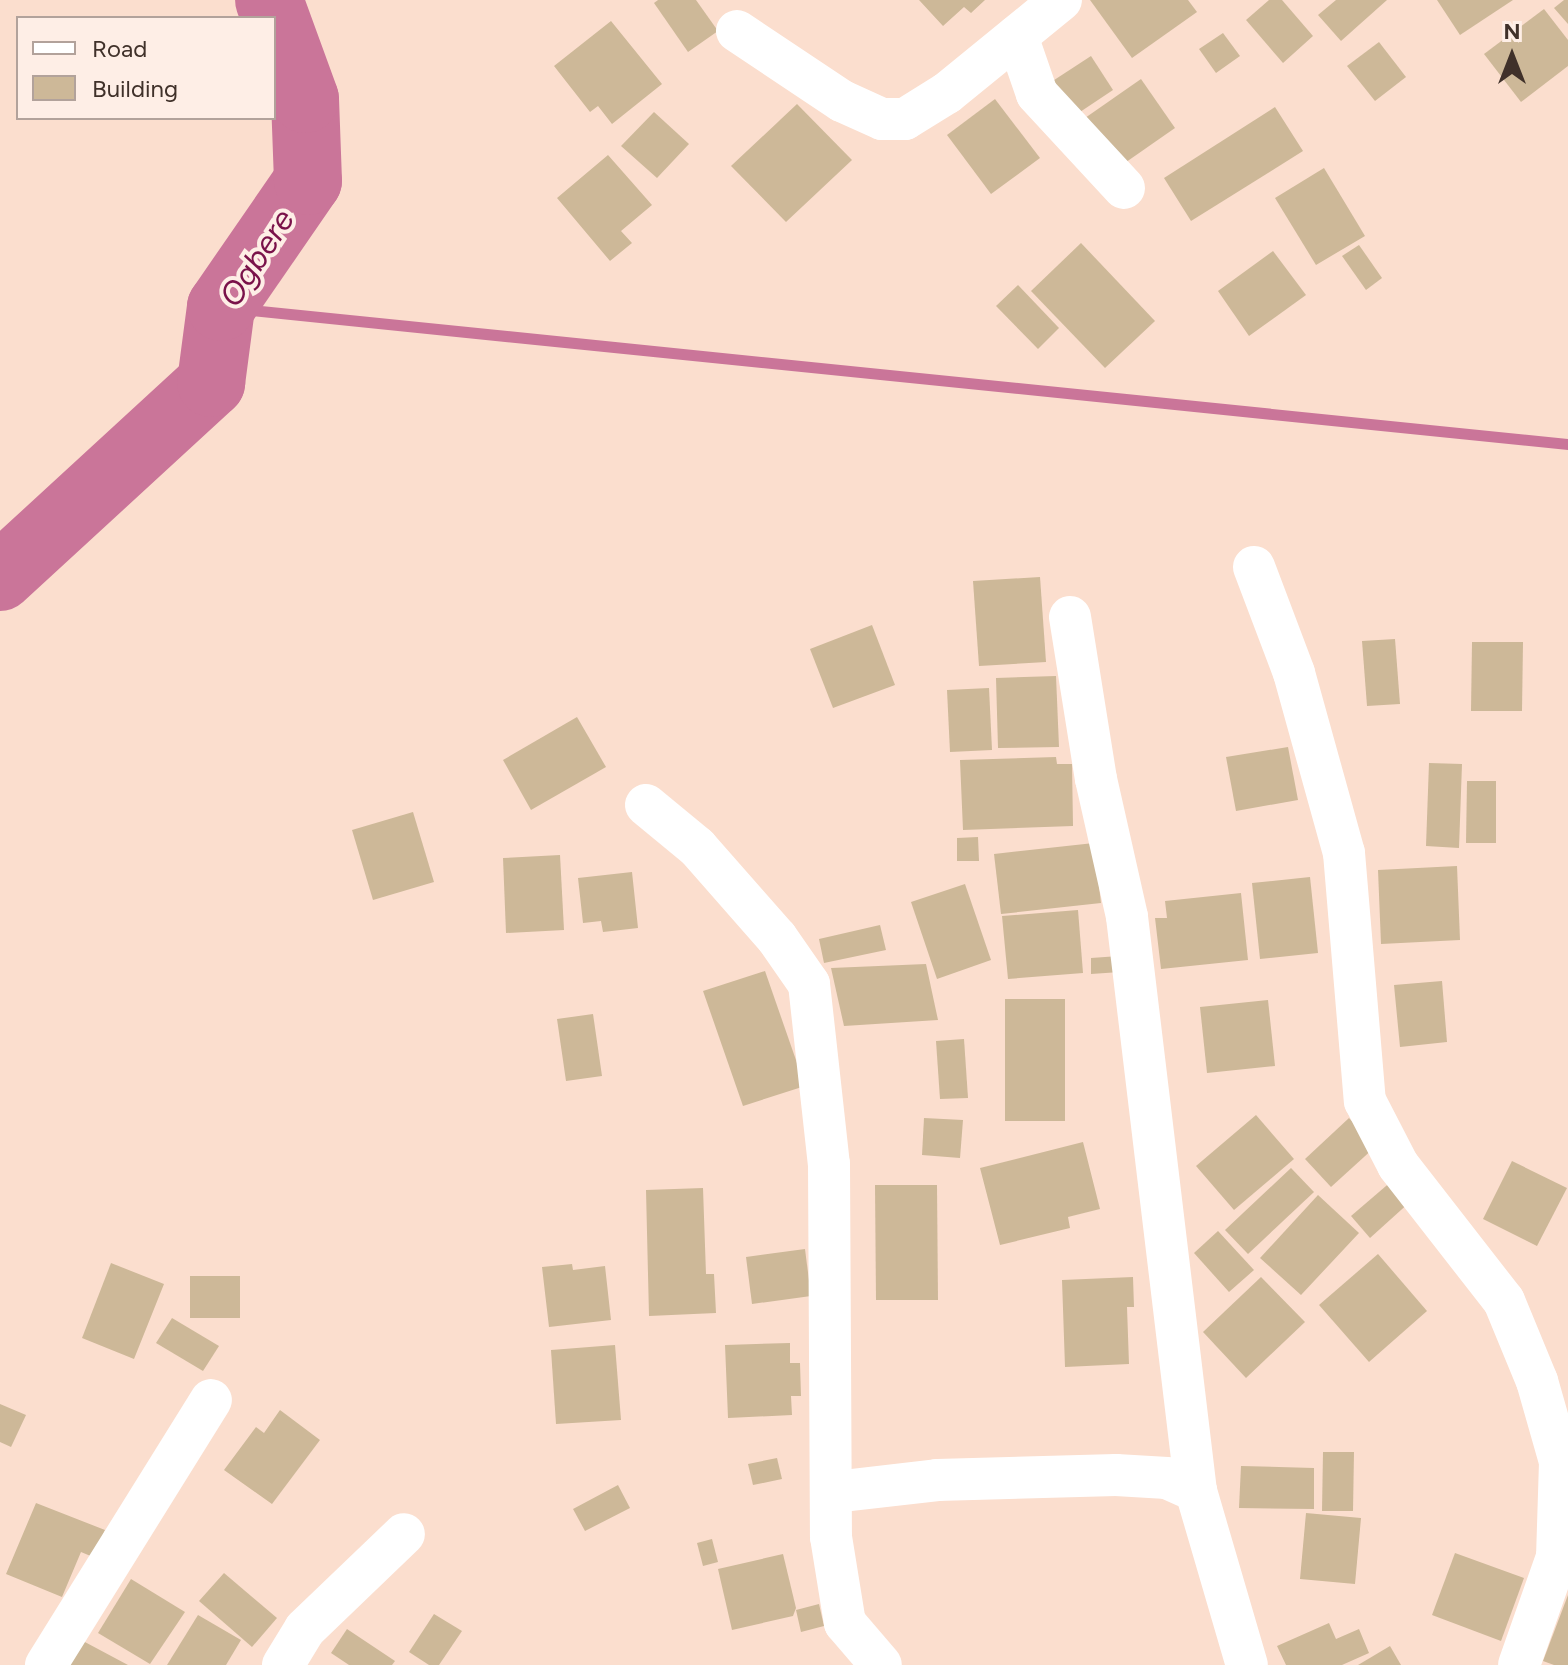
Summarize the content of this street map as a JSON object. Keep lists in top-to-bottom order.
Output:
{
  "water": ["Ogbere"],
  "legend": ["Road", "Building"],
  "north": "top"
}
